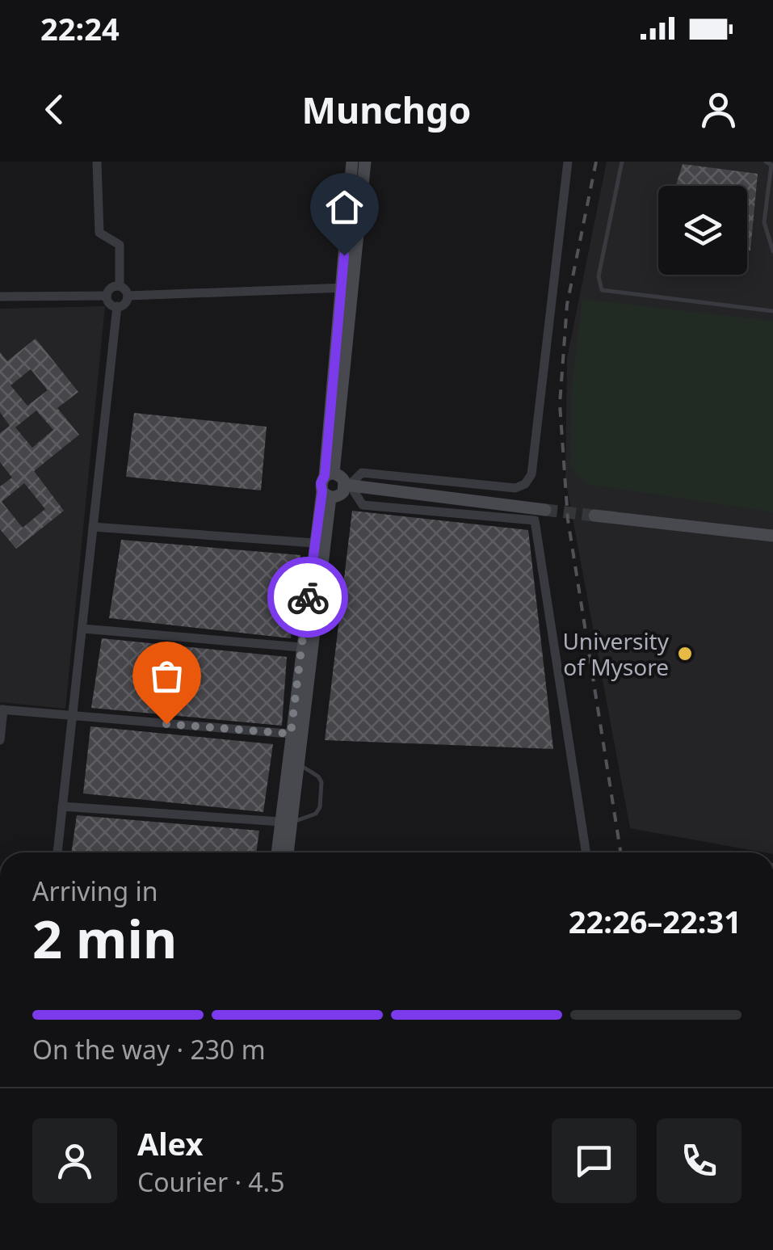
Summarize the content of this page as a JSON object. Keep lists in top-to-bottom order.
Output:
{
  "places": ["University of Mysore"],
  "page": {
    "status": "22:24",
    "header": "Munchgo",
    "heading": ["2 min", "Arriving in", "22:26–22:31"],
    "panel": ["Alex", "Courier · 4.5"],
    "bar": "On the way · 230 m"
  }
}
